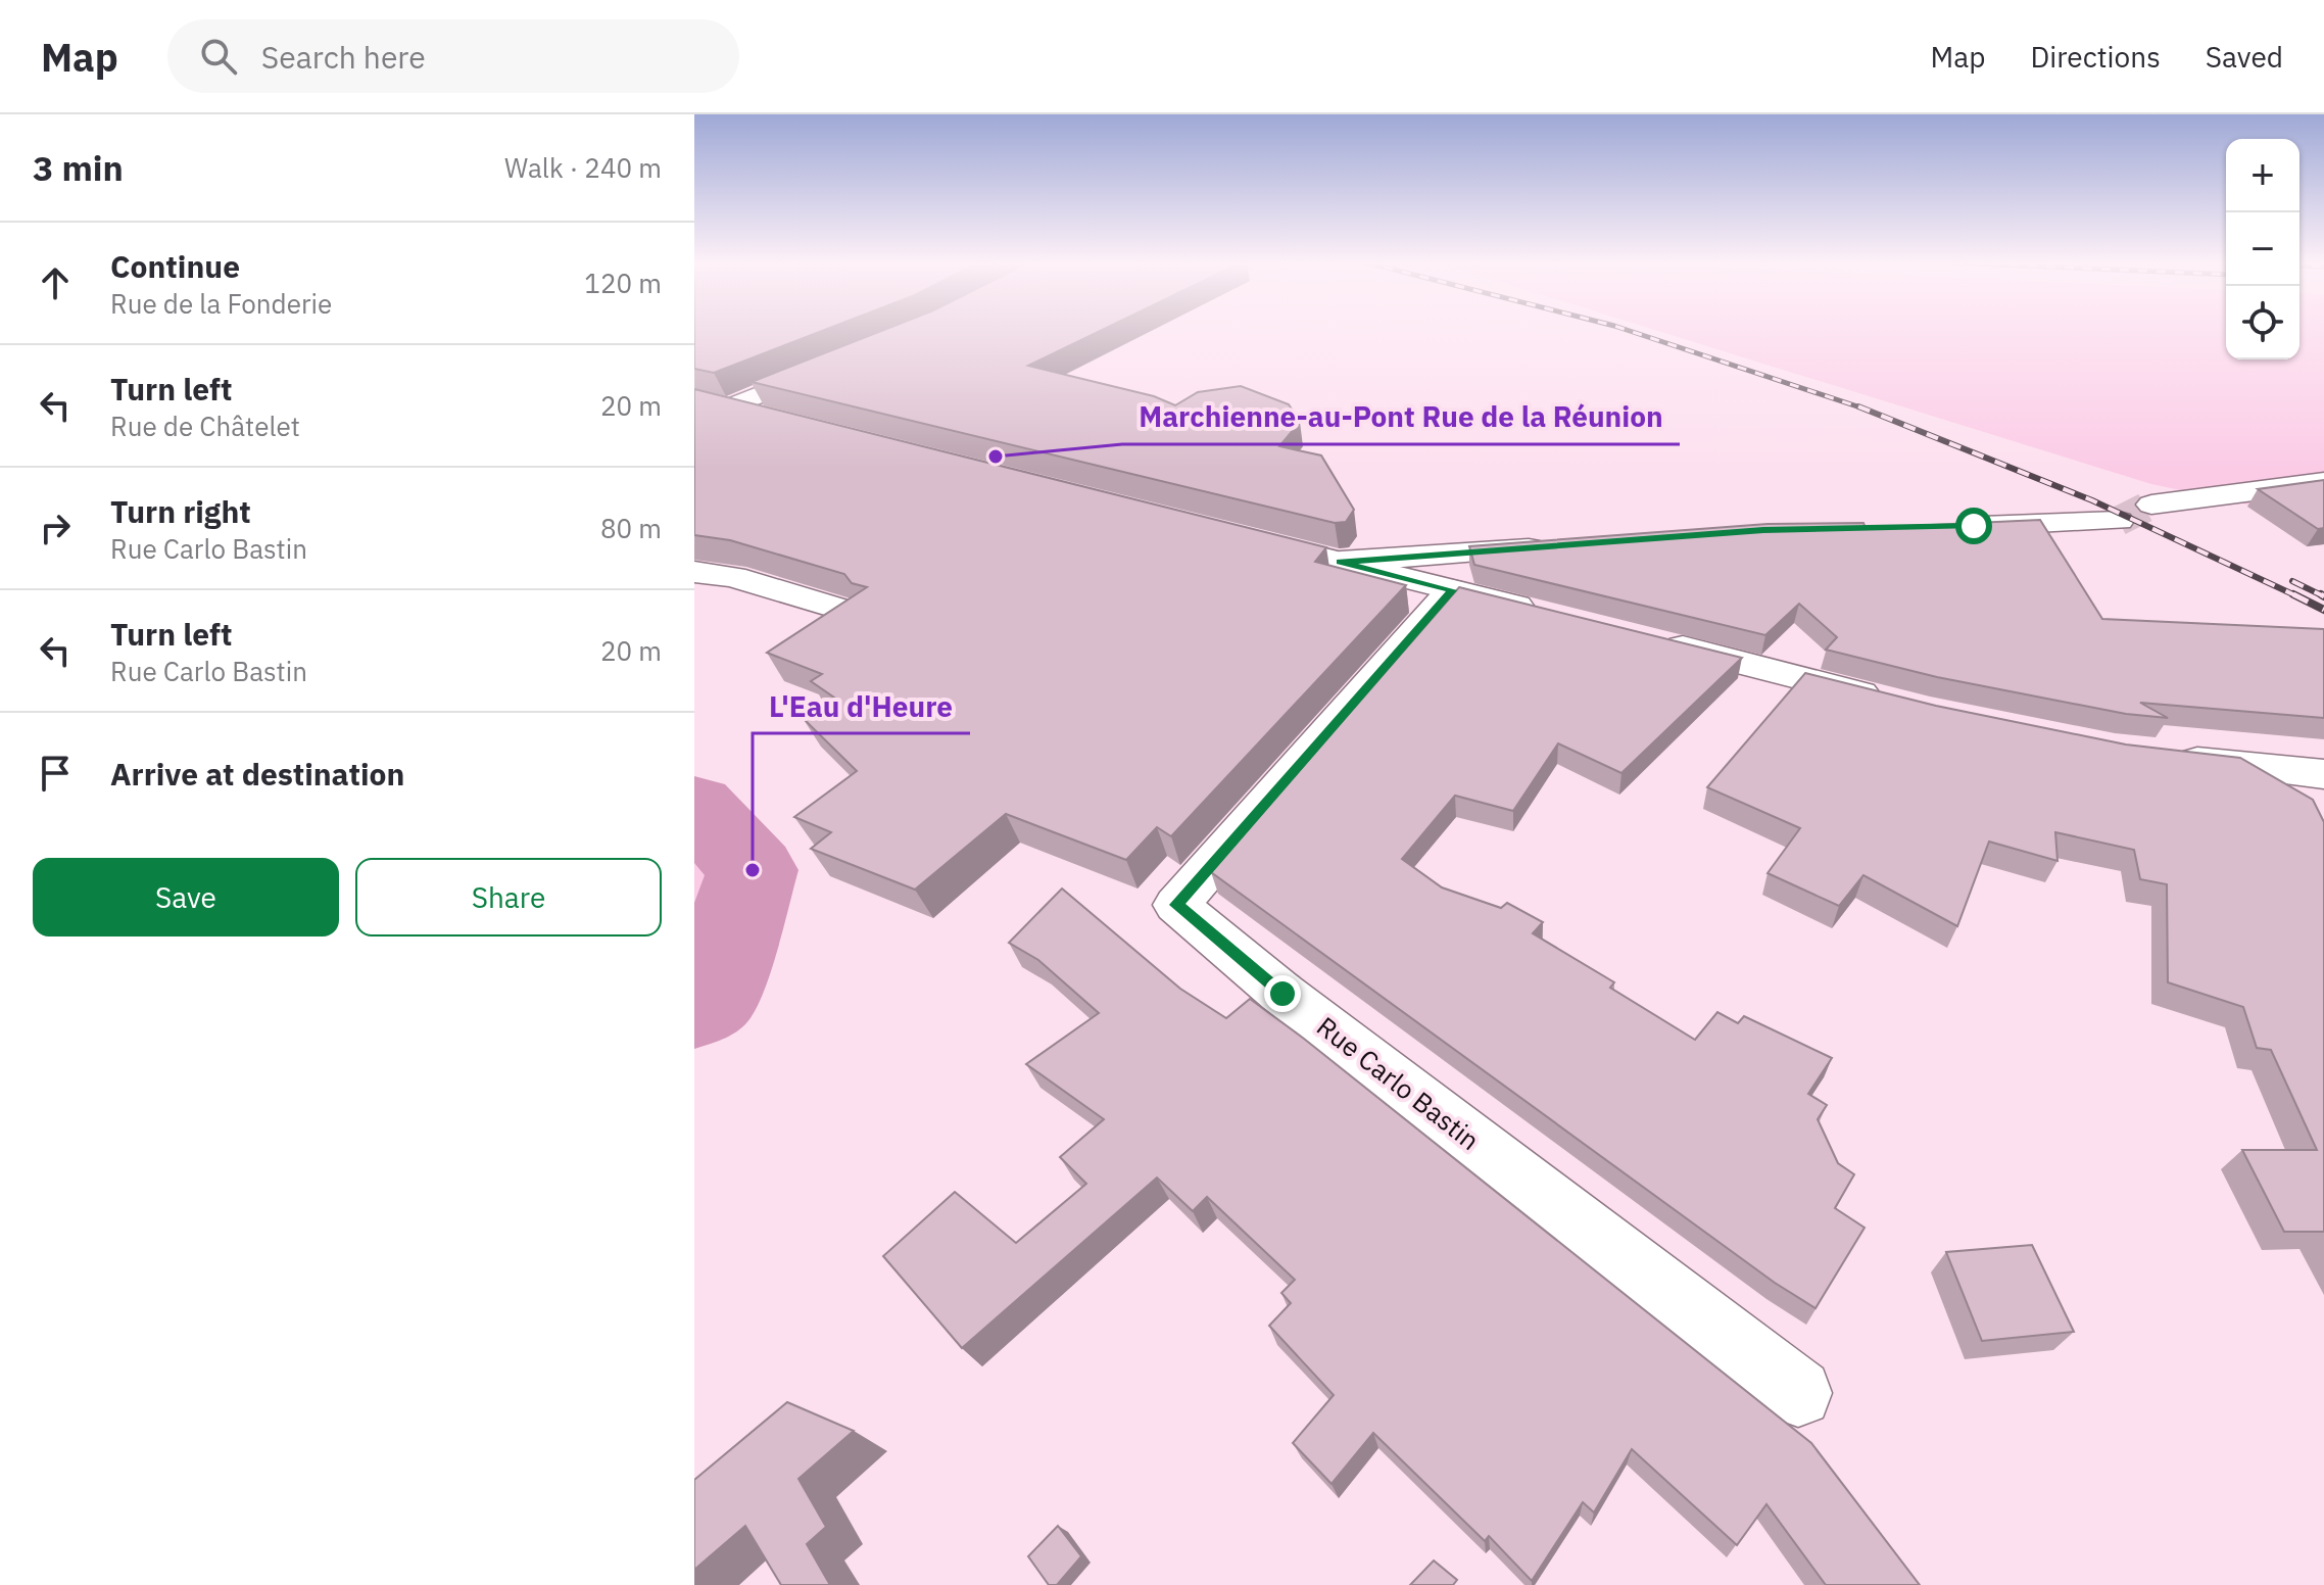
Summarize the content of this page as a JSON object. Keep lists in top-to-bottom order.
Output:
{
  "streets": {
    "street": ["Rue Carlo Bastin"]
  },
  "places": ["Marchienne-au-Pont Rue de la Réunion", "L'Eau d'Heure"],
  "page": {
    "header": "Map",
    "search": "Search here",
    "nav": ["Map", "Directions", "Saved"],
    "heading": ["3 min", "Walk · 240 m"],
    "map_buttons": ["+", "−"],
    "list": [
      ["Continue", "Rue de la Fonderie", "120 m"],
      ["Turn left", "Rue de Châtelet", "20 m"],
      ["Turn right", "Rue Carlo Bastin", "80 m"],
      ["Turn left", "Rue Carlo Bastin", "20 m"],
      "Arrive at destination"
    ],
    "buttons": ["Save", "Share"]
  }
}
